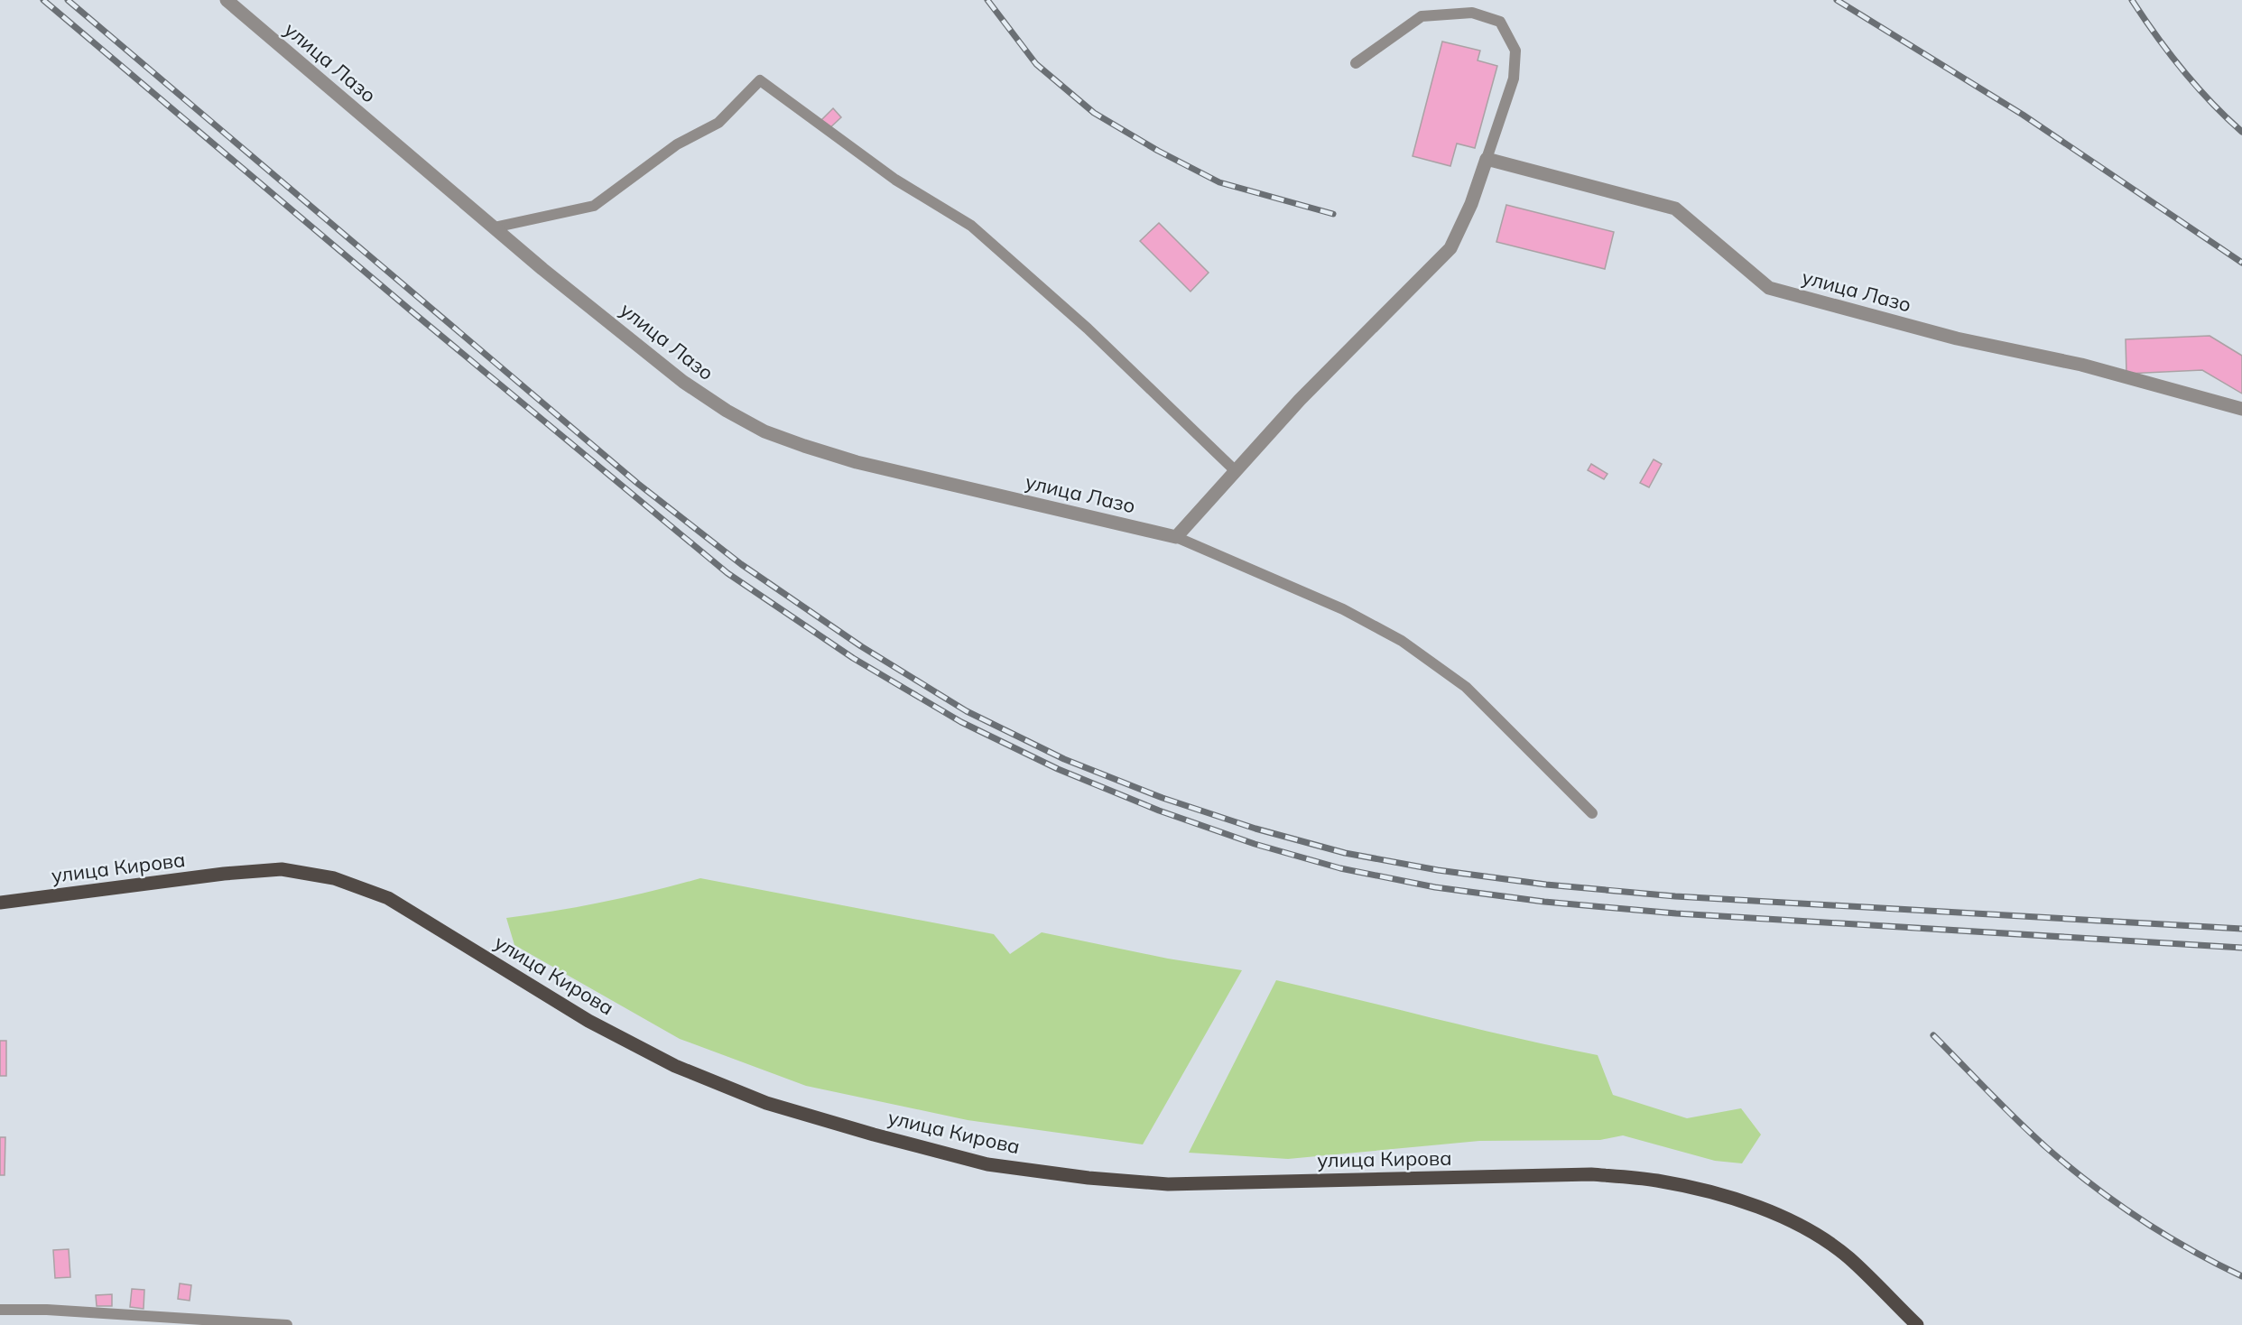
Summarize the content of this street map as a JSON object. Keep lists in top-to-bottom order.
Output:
{
  "streets": {
    "main road": ["улица Кирова"],
    "street": ["улица Лазо"]
  }
}
